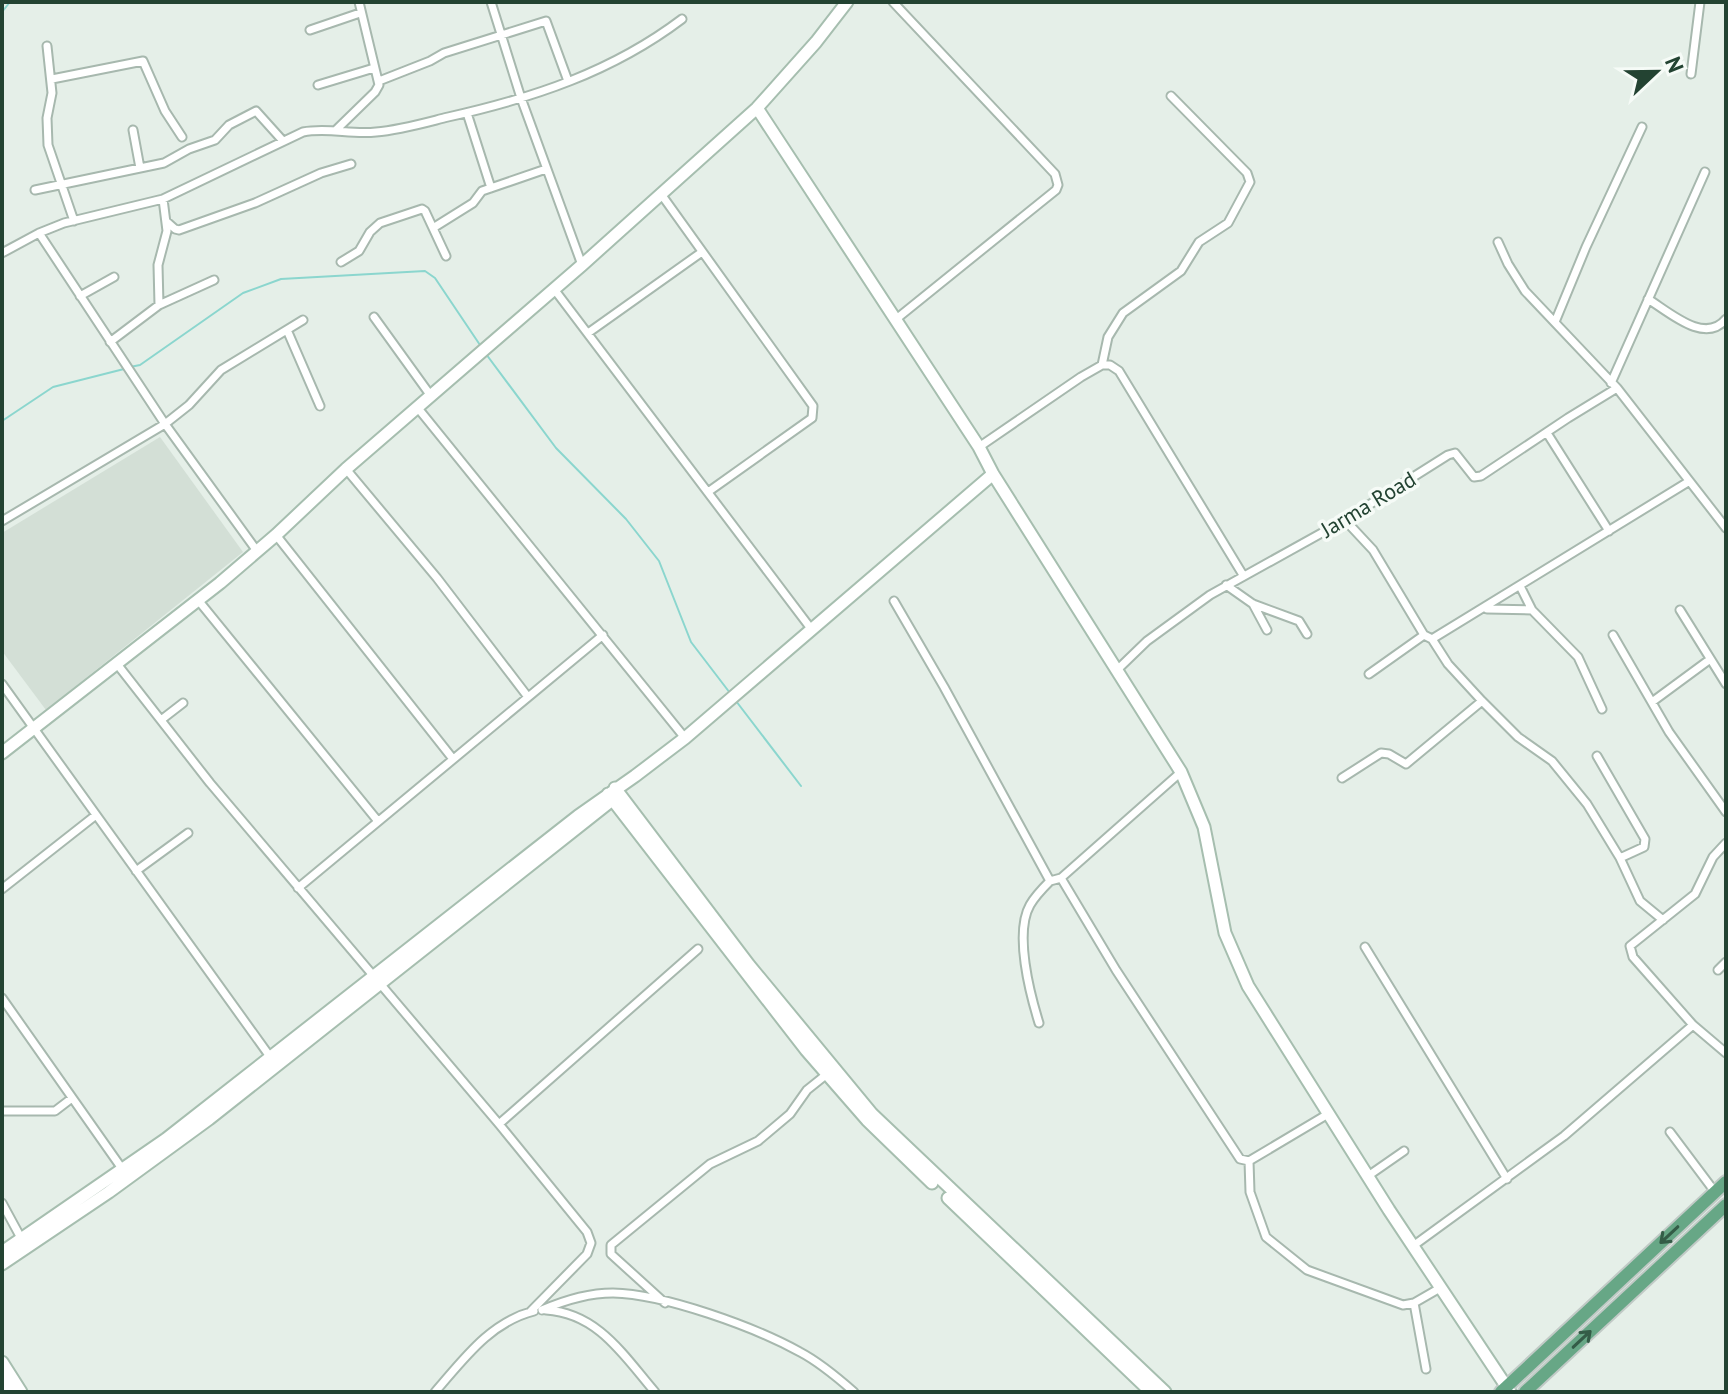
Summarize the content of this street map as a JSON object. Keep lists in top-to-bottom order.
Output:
{
  "streets": {
    "street": ["Jarma Road"]
  },
  "north": "right"
}
